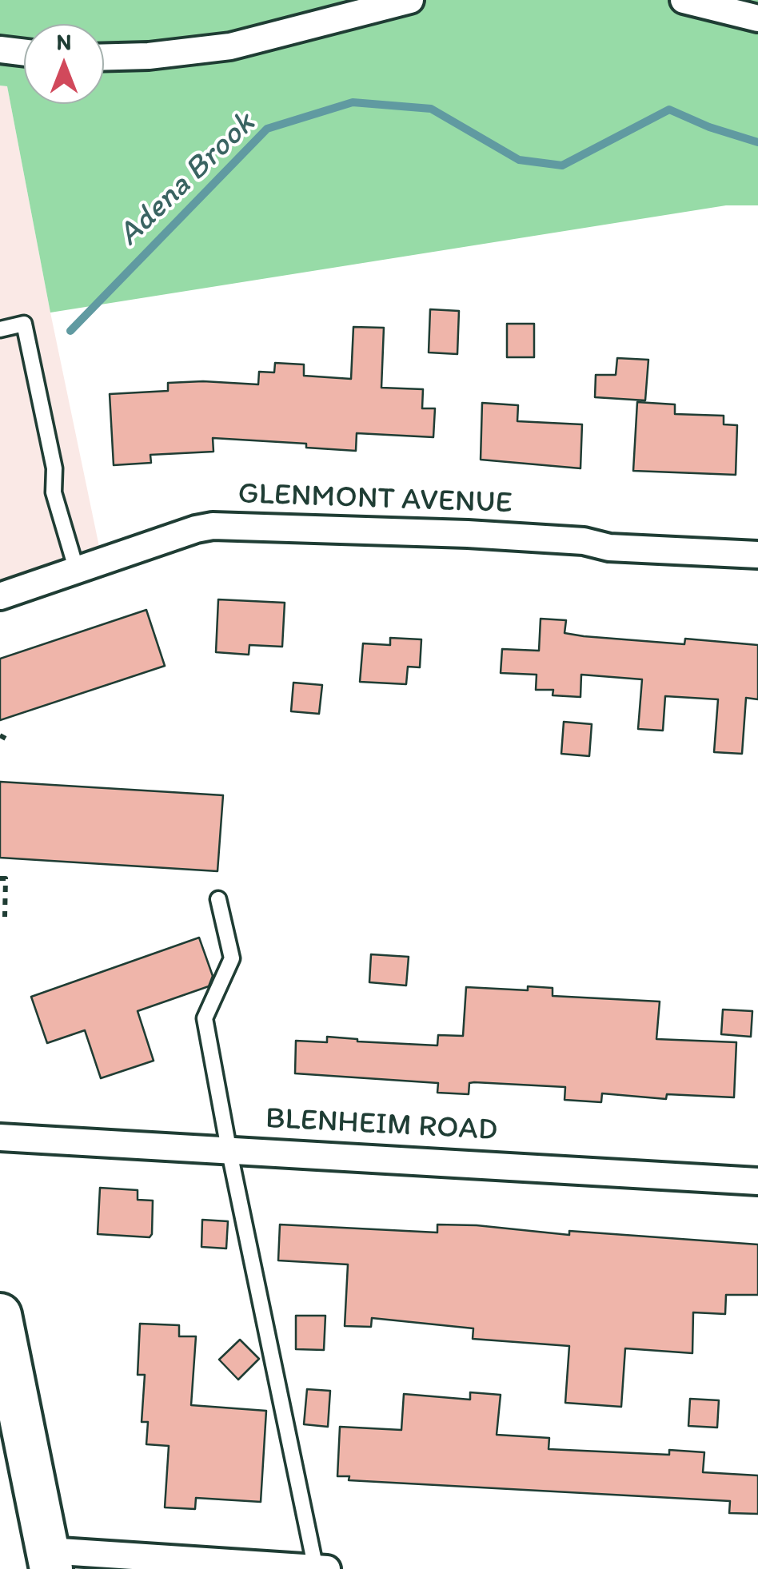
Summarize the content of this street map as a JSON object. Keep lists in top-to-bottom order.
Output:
{
  "streets": {
    "street": ["GLENMONT AVENUE", "BLENHEIM ROAD"]
  },
  "water": ["Adena Brook"],
  "north": "top"
}
